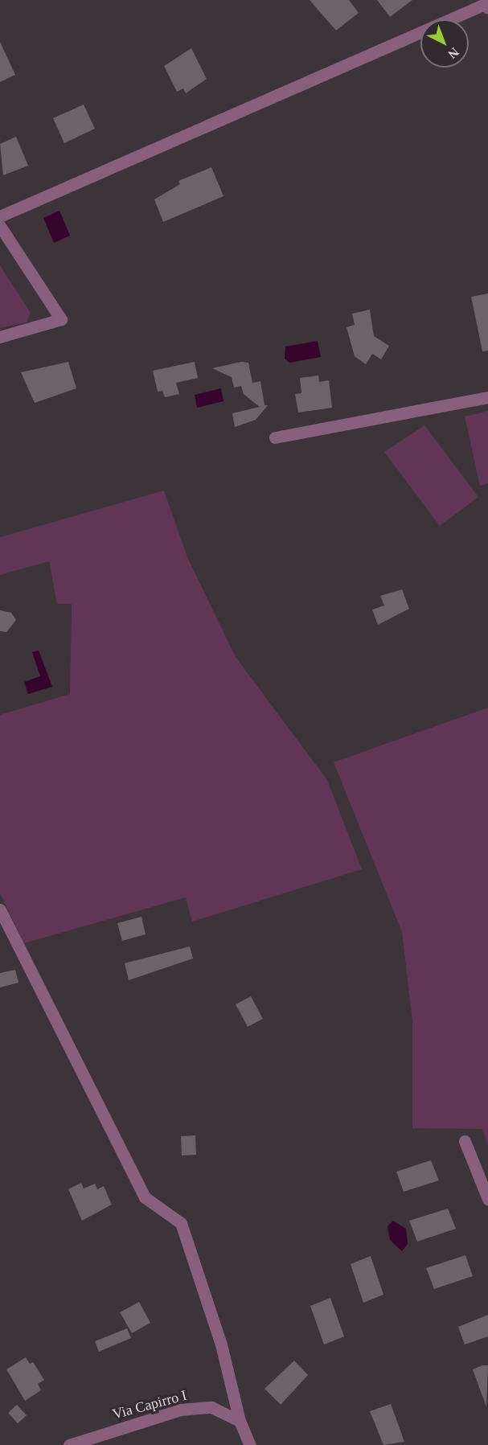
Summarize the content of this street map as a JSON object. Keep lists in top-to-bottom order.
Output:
{
  "streets": {
    "street": ["Via Capirro I"]
  },
  "north": "bottom right"
}
